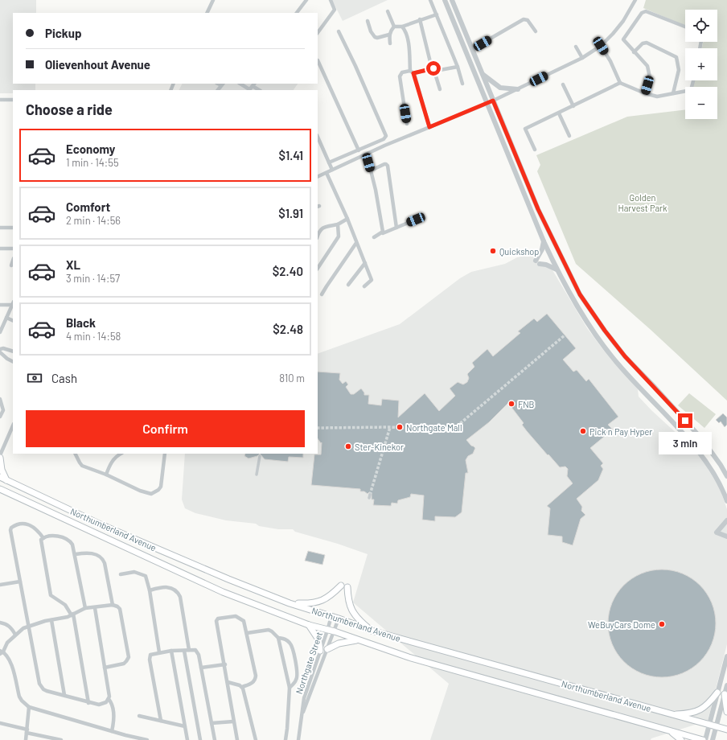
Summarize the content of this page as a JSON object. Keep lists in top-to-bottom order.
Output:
{
  "streets": {
    "main road": ["Northumberland Avenue"],
    "street": ["Northgate Street"]
  },
  "crossings": [
    ["Northumberland Avenue", "Northgate Street"]
  ],
  "parks": ["Golden Harvest Park"],
  "places": [
    "Quickshop",
    "FNB",
    "Northgate Mall",
    "Pick n Pay Hyper",
    "Ster-Kinekor",
    "WeBuyCars Dome"
  ],
  "page": {
    "map_buttons": ["+", "−"],
    "banner": ["Pickup", "Olievenhout Avenue"],
    "heading": "Choose a ride",
    "list": [
      {
        "name": "Economy",
        "note": "1 min · 14:55",
        "value": "$1.41"
      },
      {
        "name": "Comfort",
        "note": "2 min · 14:56",
        "value": "$1.91"
      },
      {
        "name": "XL",
        "note": "3 min · 14:57",
        "value": "$2.40"
      },
      {
        "name": "Black",
        "note": "4 min · 14:58",
        "value": "$2.48"
      }
    ],
    "pay": ["Cash", "810 m"],
    "buttons": "Confirm",
    "bubble": "3 min"
  }
}
